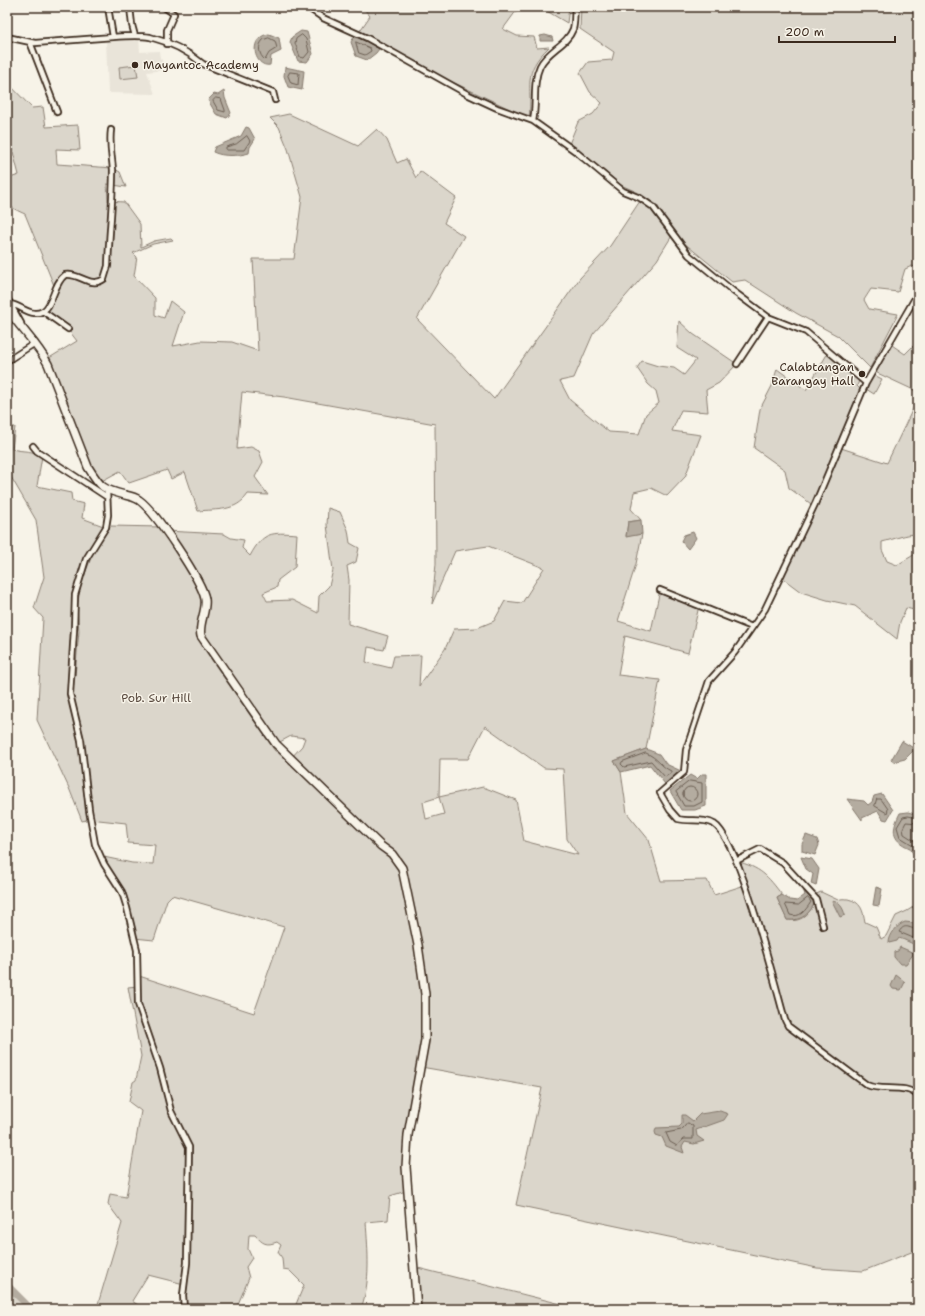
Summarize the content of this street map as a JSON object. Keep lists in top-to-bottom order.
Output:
{
  "parks": ["Pob. Sur Hill"],
  "places": ["Mayantoc Academy", "Calabtangan Barangay Hall"],
  "scale_bar": "200 m"
}
